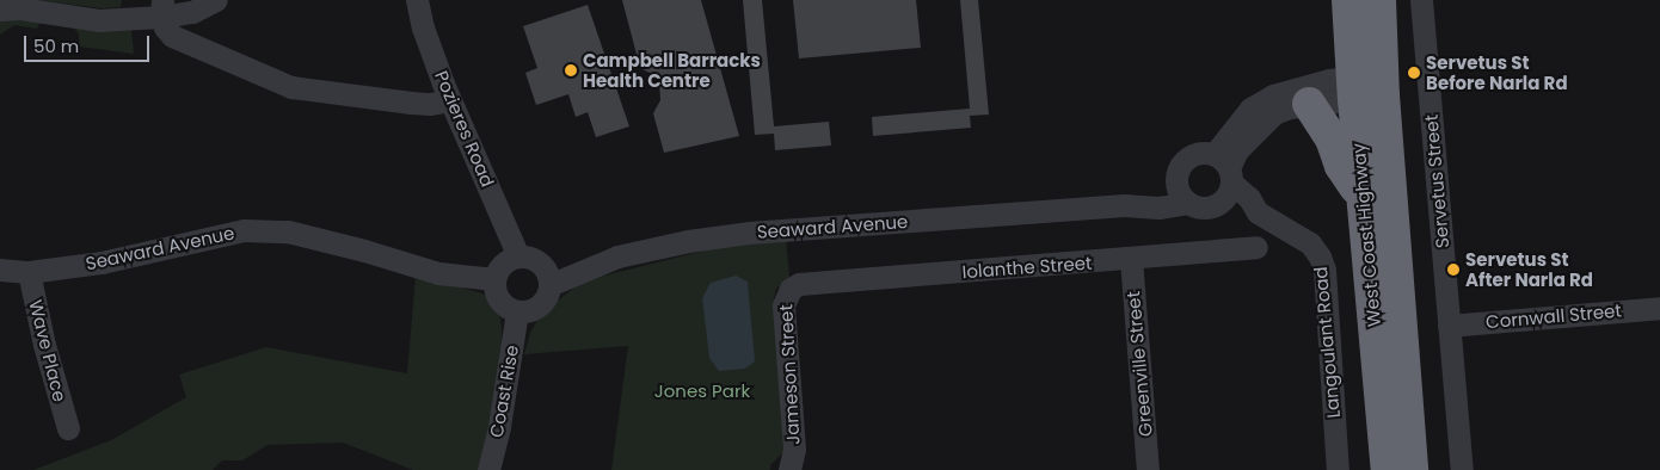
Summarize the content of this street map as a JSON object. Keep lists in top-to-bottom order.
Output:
{
  "streets": {
    "highway": ["West Coast Highway"],
    "street": [
      "Pozieres Road",
      "Servetus Street",
      "Seaward Avenue",
      "Iolanthe Street",
      "Cornwall Street",
      "Langoulant Road",
      "Wave Place",
      "Greenville Street",
      "Jameson Street",
      "Coast Rise"
    ]
  },
  "crossings": [
    ["Pozieres Road", "Seaward Avenue"],
    ["Pozieres Road", "Coast Rise"],
    ["Servetus Street", "Cornwall Street"],
    ["Seaward Avenue", "Langoulant Road"],
    ["Seaward Avenue", "Wave Place"],
    ["Seaward Avenue", "Coast Rise"],
    ["Iolanthe Street", "Greenville Street"],
    ["Iolanthe Street", "Jameson Street"]
  ],
  "parks": ["Jones Park"],
  "places": ["Campbell Barracks Health Centre", "Servetus St Before Narla Rd", "Servetus St After Narla Rd"],
  "scale_bar": "50 m"
}
